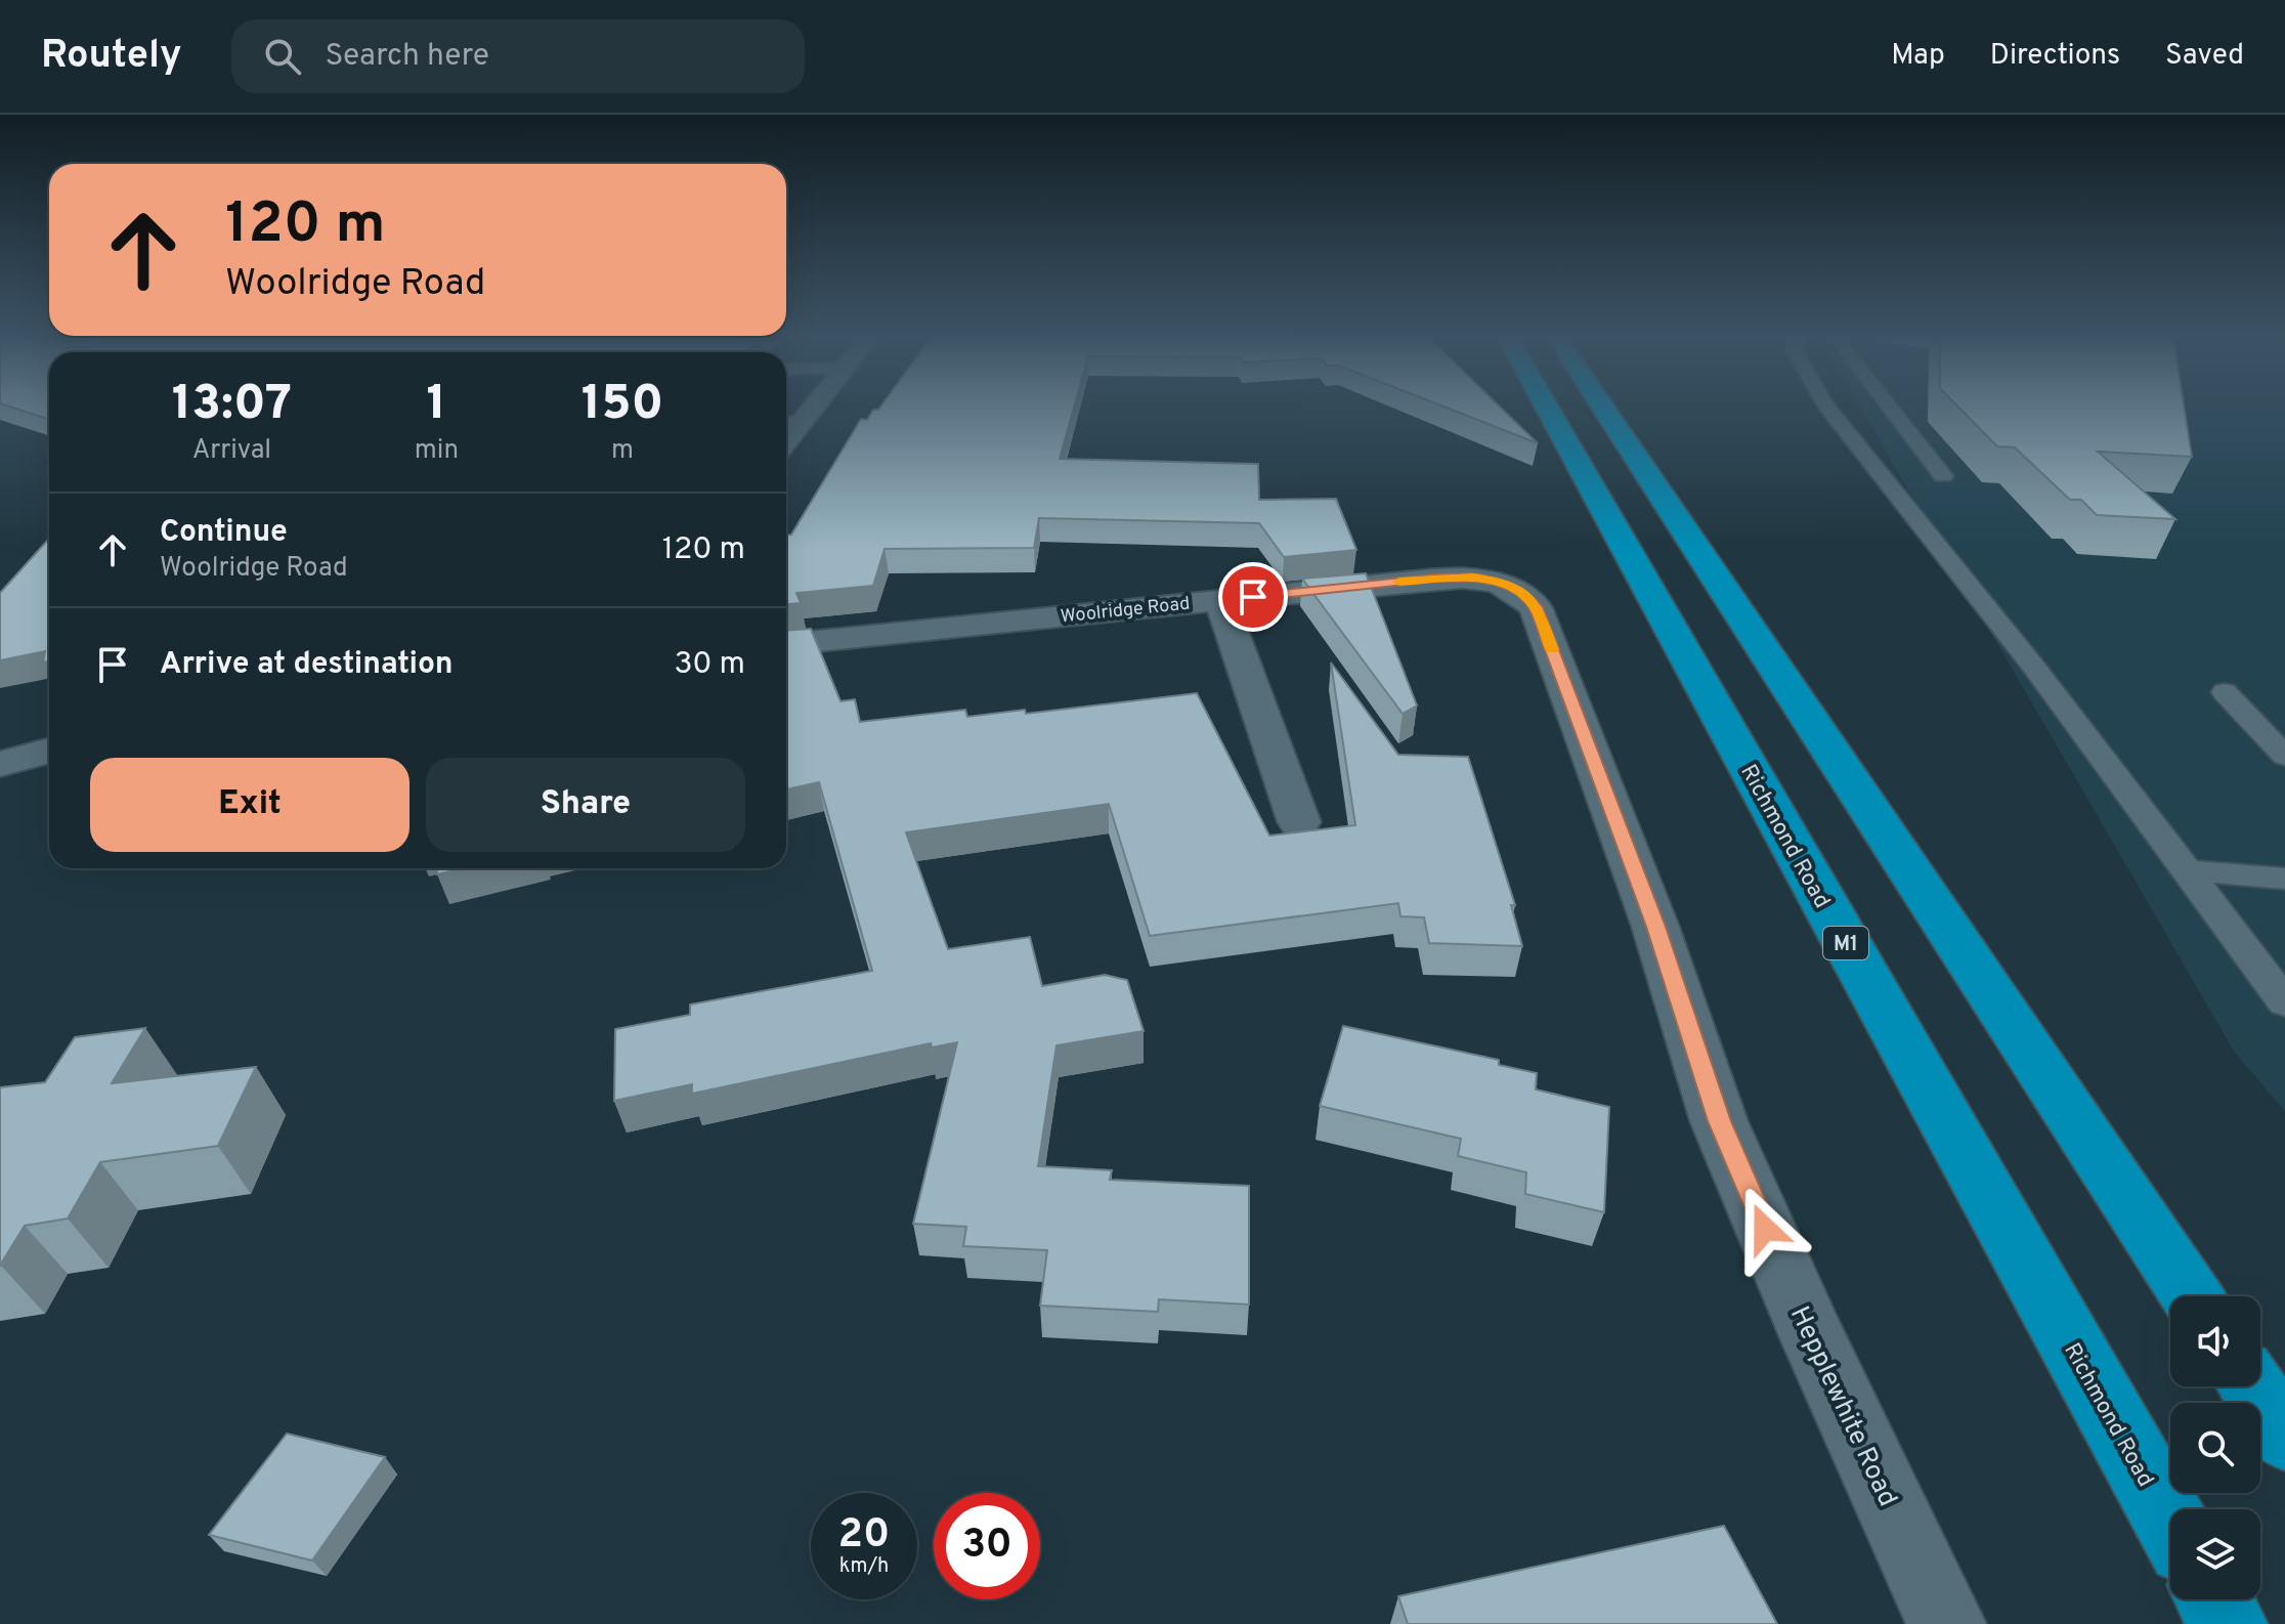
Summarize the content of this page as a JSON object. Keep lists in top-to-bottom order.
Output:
{
  "streets": {
    "highway": ["Richmond Road", "M1"],
    "street": ["Woolridge Road", "Hepplewhite Road"]
  },
  "crossings": [
    ["Woolridge Road", "Hepplewhite Road"]
  ],
  "page": {
    "header": "Routely",
    "search": "Search here",
    "nav": ["Map", "Directions", "Saved"],
    "turn": ["120 m", "Woolridge Road"],
    "eta": [
      "13:07",
      "Arrival",
      "1",
      "min",
      "150",
      "m"
    ],
    "list": [
      {
        "name": "Continue",
        "note": "Woolridge Road",
        "value": "120 m"
      },
      {
        "name": "Arrive at destination",
        "value": "30 m"
      }
    ],
    "buttons": ["Exit", "Share"],
    "speed": "20 km/h",
    "limit": "30"
  }
}
